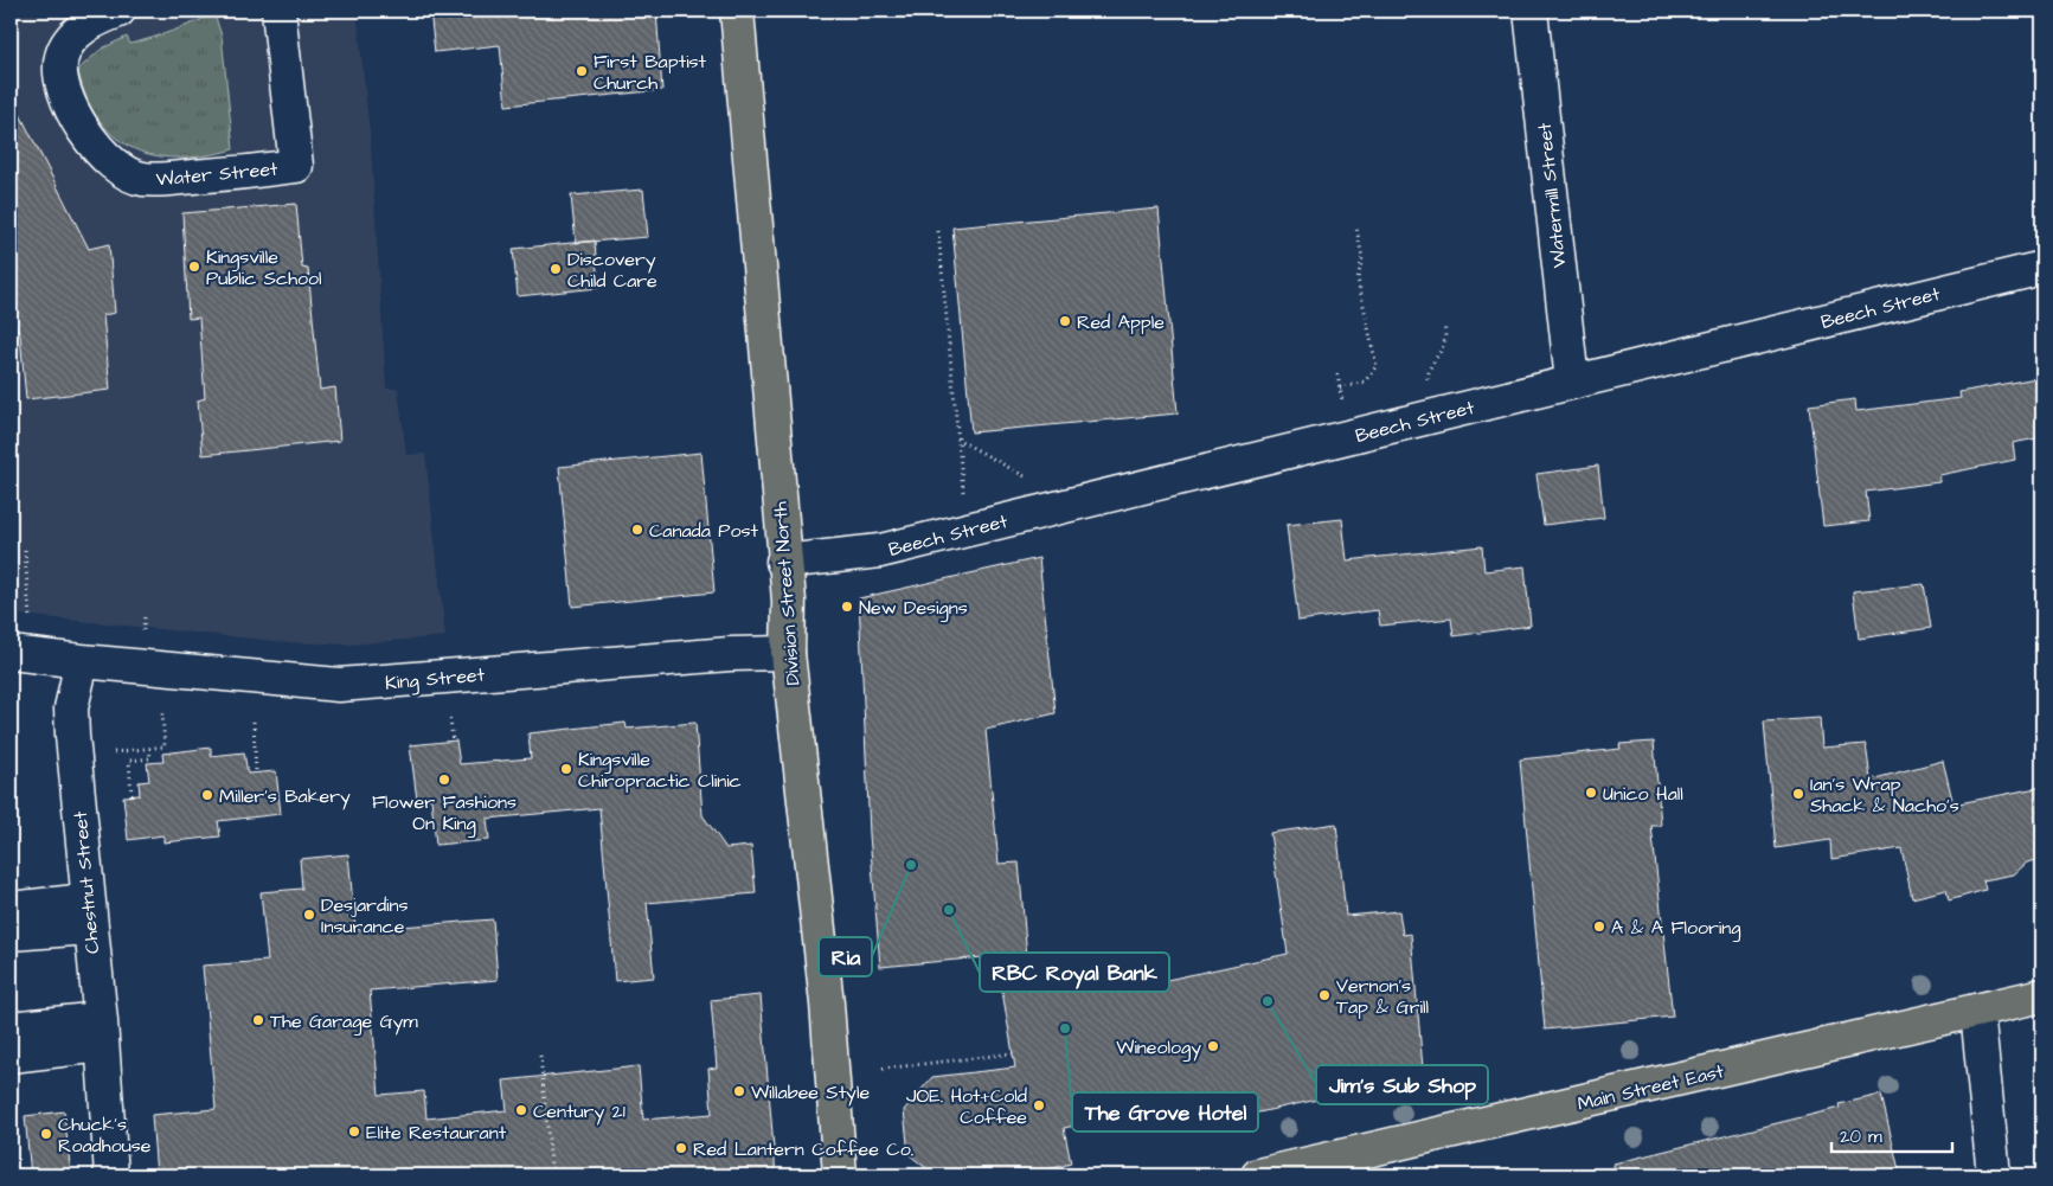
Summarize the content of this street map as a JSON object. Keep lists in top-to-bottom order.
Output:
{
  "streets": {
    "main road": ["Division Street North", "Main Street East"],
    "street": [
      "Water Street",
      "Watermill Street",
      "Beech Street",
      "King Street",
      "Chestnut Street"
    ]
  },
  "crossings": [
    ["Watermill Street", "Beech Street"],
    ["Beech Street", "Division Street North"],
    ["Division Street North", "King Street"],
    ["King Street", "Chestnut Street"]
  ],
  "places": [
    "First Baptist Church",
    "Kingsville Public School",
    "Discovery Child Care",
    "Red Apple",
    "Canada Post",
    "New Designs",
    "Kingsville Chiropractic Clinic",
    "Flower Fashions On King",
    "Unico Hall",
    "Ian's Wrap Shack & Nacho's",
    "Miller's Bakery",
    "Ria",
    "RBC Royal Bank",
    "Desjardins Insurance",
    "A & A Flooring",
    "Vernon's Tap & Grill",
    "Jim's Sub Shop",
    "The Garage Gym",
    "The Grove Hotel",
    "Wineology",
    "Willabee Style",
    "JOE. Hot+Cold Coffee",
    "Century 21",
    "Elite Restaurant",
    "Chuck's Roadhouse",
    "Red Lantern Coffee Co."
  ],
  "scale_bar": "20 m"
}
